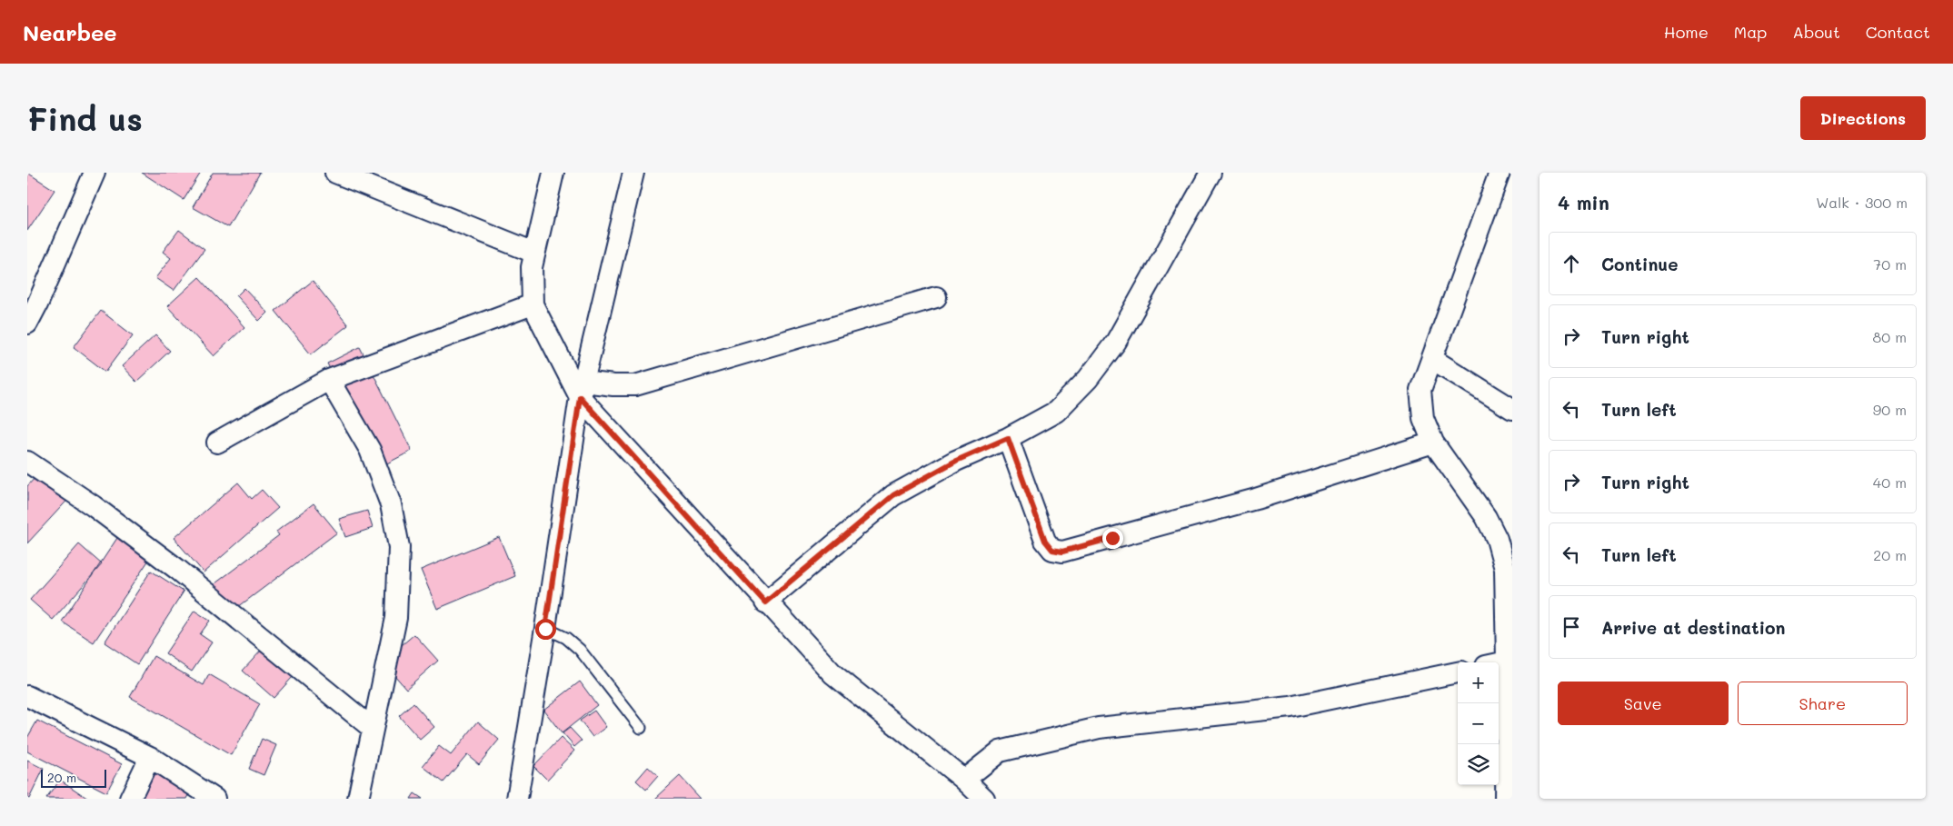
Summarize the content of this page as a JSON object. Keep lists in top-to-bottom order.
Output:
{
  "scale_bar": "20 m",
  "page": {
    "header": "Nearbee",
    "nav": [
      "Home",
      "Map",
      "About",
      "Contact"
    ],
    "buttons": [
      "Directions",
      ["Save", "Share"]
    ],
    "title": "Find us",
    "heading": ["4 min", "Walk · 300 m"],
    "list": [
      ["Continue", "70 m"],
      ["Turn right", "80 m"],
      ["Turn left", "90 m"],
      ["Turn right", "40 m"],
      ["Turn left", "20 m"],
      "Arrive at destination"
    ],
    "map_buttons": ["+", "−"],
    "scale": "20 m"
  }
}
